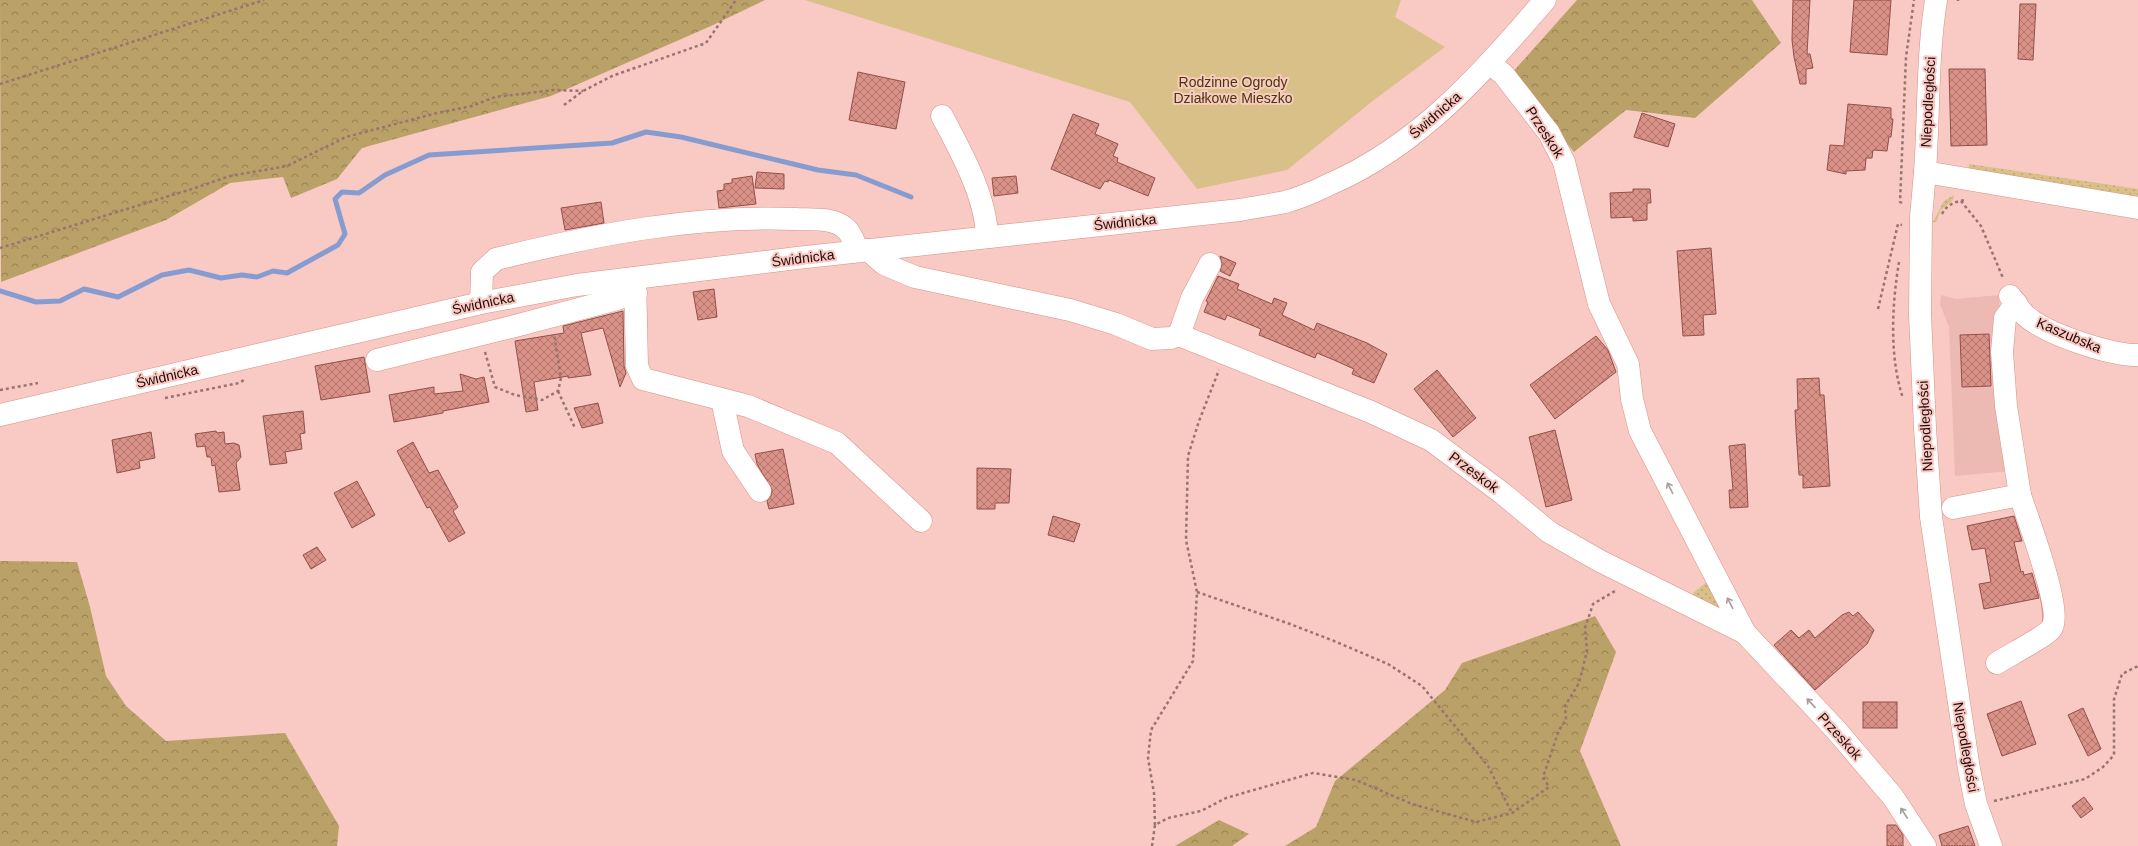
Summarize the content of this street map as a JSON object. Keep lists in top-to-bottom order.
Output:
{
  "streets": {
    "street": [
      "Niepodległości",
      "Świdnicka",
      "Przeskok",
      "Kaszubska"
    ]
  },
  "crossings": [
    ["Świdnicka", "Przeskok"]
  ],
  "one_way": ["Przeskok"],
  "parks": ["Rodzinne Ogrody Działkowe Mieszko"]
}
